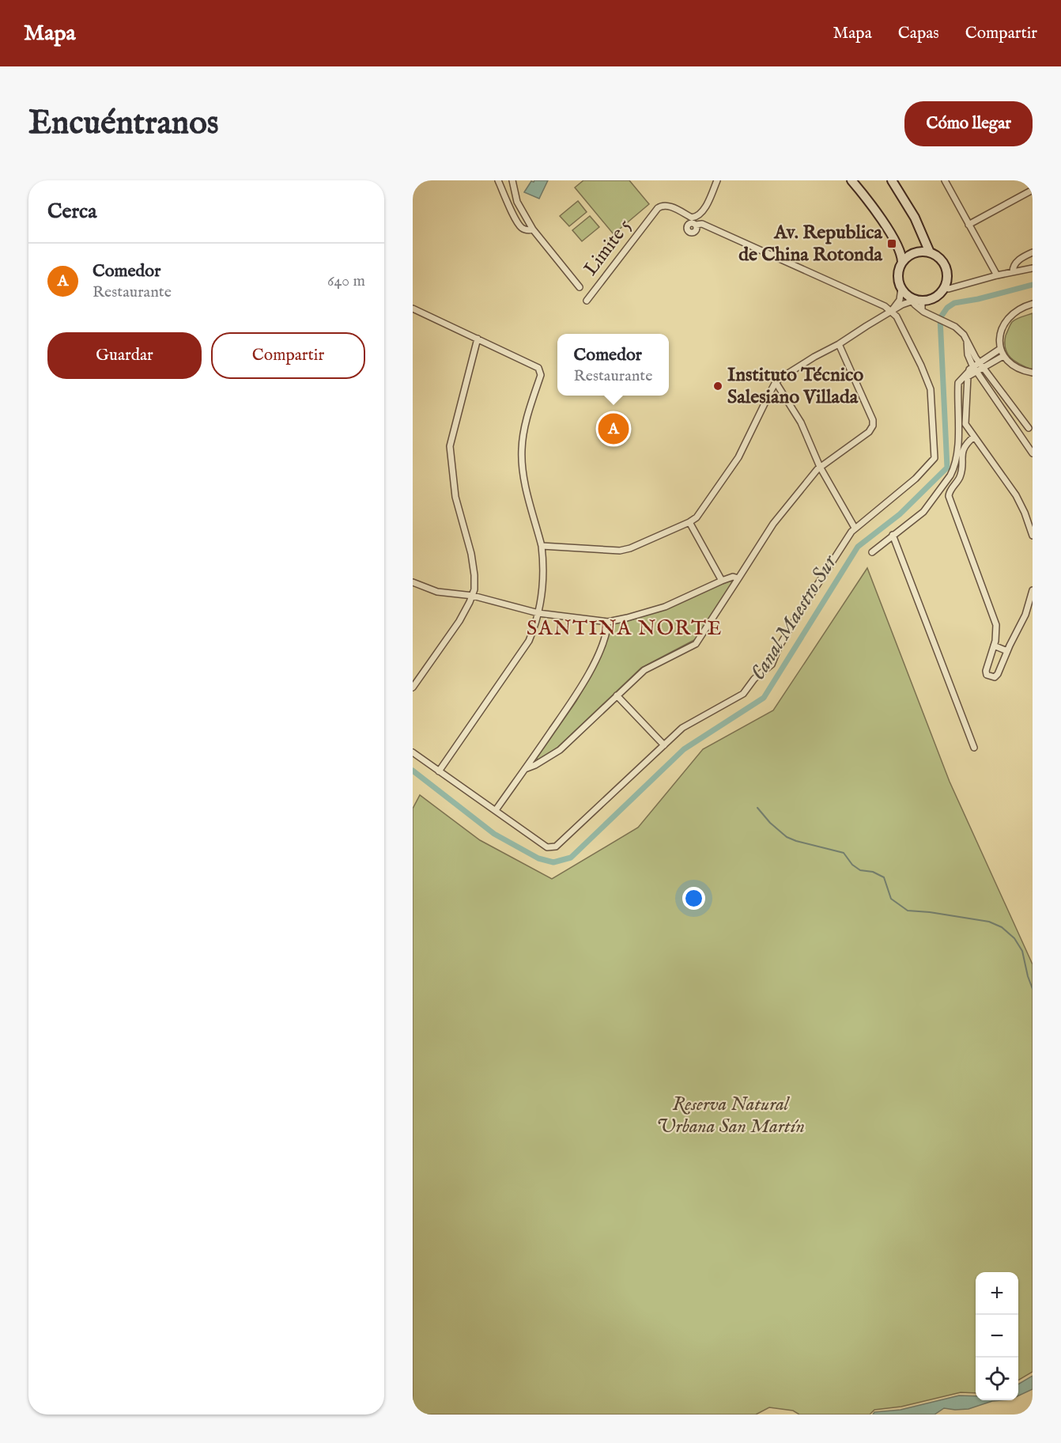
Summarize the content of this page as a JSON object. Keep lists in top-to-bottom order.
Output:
{
  "streets": {
    "street": ["Limite 5"]
  },
  "districts": ["SANTINA NORTE"],
  "water": ["Canal Maestro Sur"],
  "parks": ["Reserva Natural Urbana San Martín"],
  "places": {
    "transit": ["Av. Republica de China Rotonda"],
    "other": ["Instituto Técnico Salesiano Villada"]
  },
  "page": {
    "header": "Mapa",
    "nav": ["Mapa", "Capas", "Compartir"],
    "buttons": [
      "Cómo llegar",
      ["Guardar", "Compartir"]
    ],
    "title": "Encuéntranos",
    "heading": "Cerca",
    "list": [
      {
        "mark": "A",
        "name": "Comedor",
        "note": "Restaurante",
        "value": "640 m"
      }
    ],
    "popup": ["Comedor", "Restaurante"],
    "pins": "A",
    "map_buttons": ["+", "−"]
  }
}
